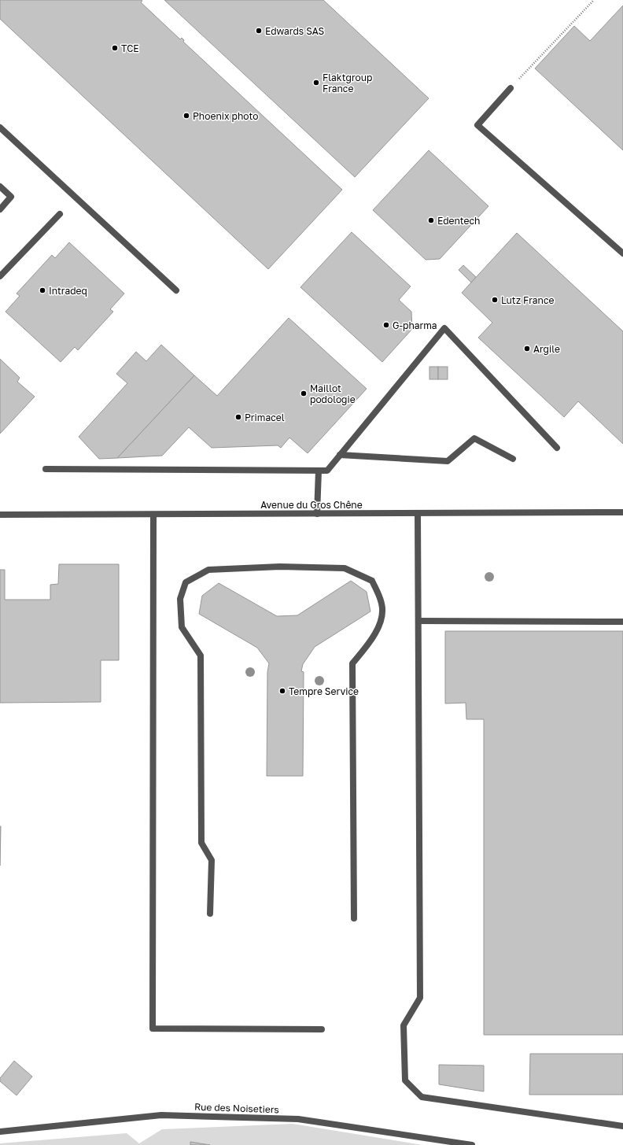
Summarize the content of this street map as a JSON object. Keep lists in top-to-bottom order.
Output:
{
  "streets": {
    "street": ["Avenue du Gros Chêne", "Rue des Noisetiers"]
  },
  "places": [
    "Edwards SAS",
    "TCE",
    "Flaktgroup France",
    "Phoenix photo",
    "Edentech",
    "Intradeq",
    "Lutz France",
    "G-pharma",
    "Argile",
    "Maillot podologie",
    "Primacel",
    "Tempre Service"
  ]
}
